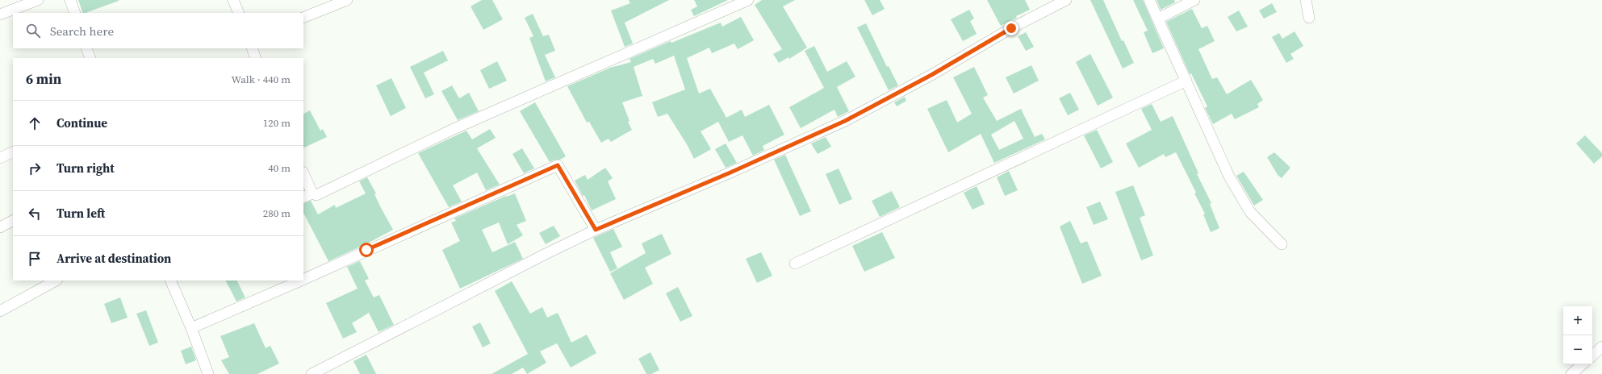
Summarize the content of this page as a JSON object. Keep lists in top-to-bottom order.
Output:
{
  "page": {
    "search": "Search here",
    "heading": ["6 min", "Walk · 440 m"],
    "list": [
      ["Continue", "120 m"],
      ["Turn right", "40 m"],
      ["Turn left", "280 m"],
      "Arrive at destination"
    ],
    "map_buttons": ["+", "−"]
  }
}
